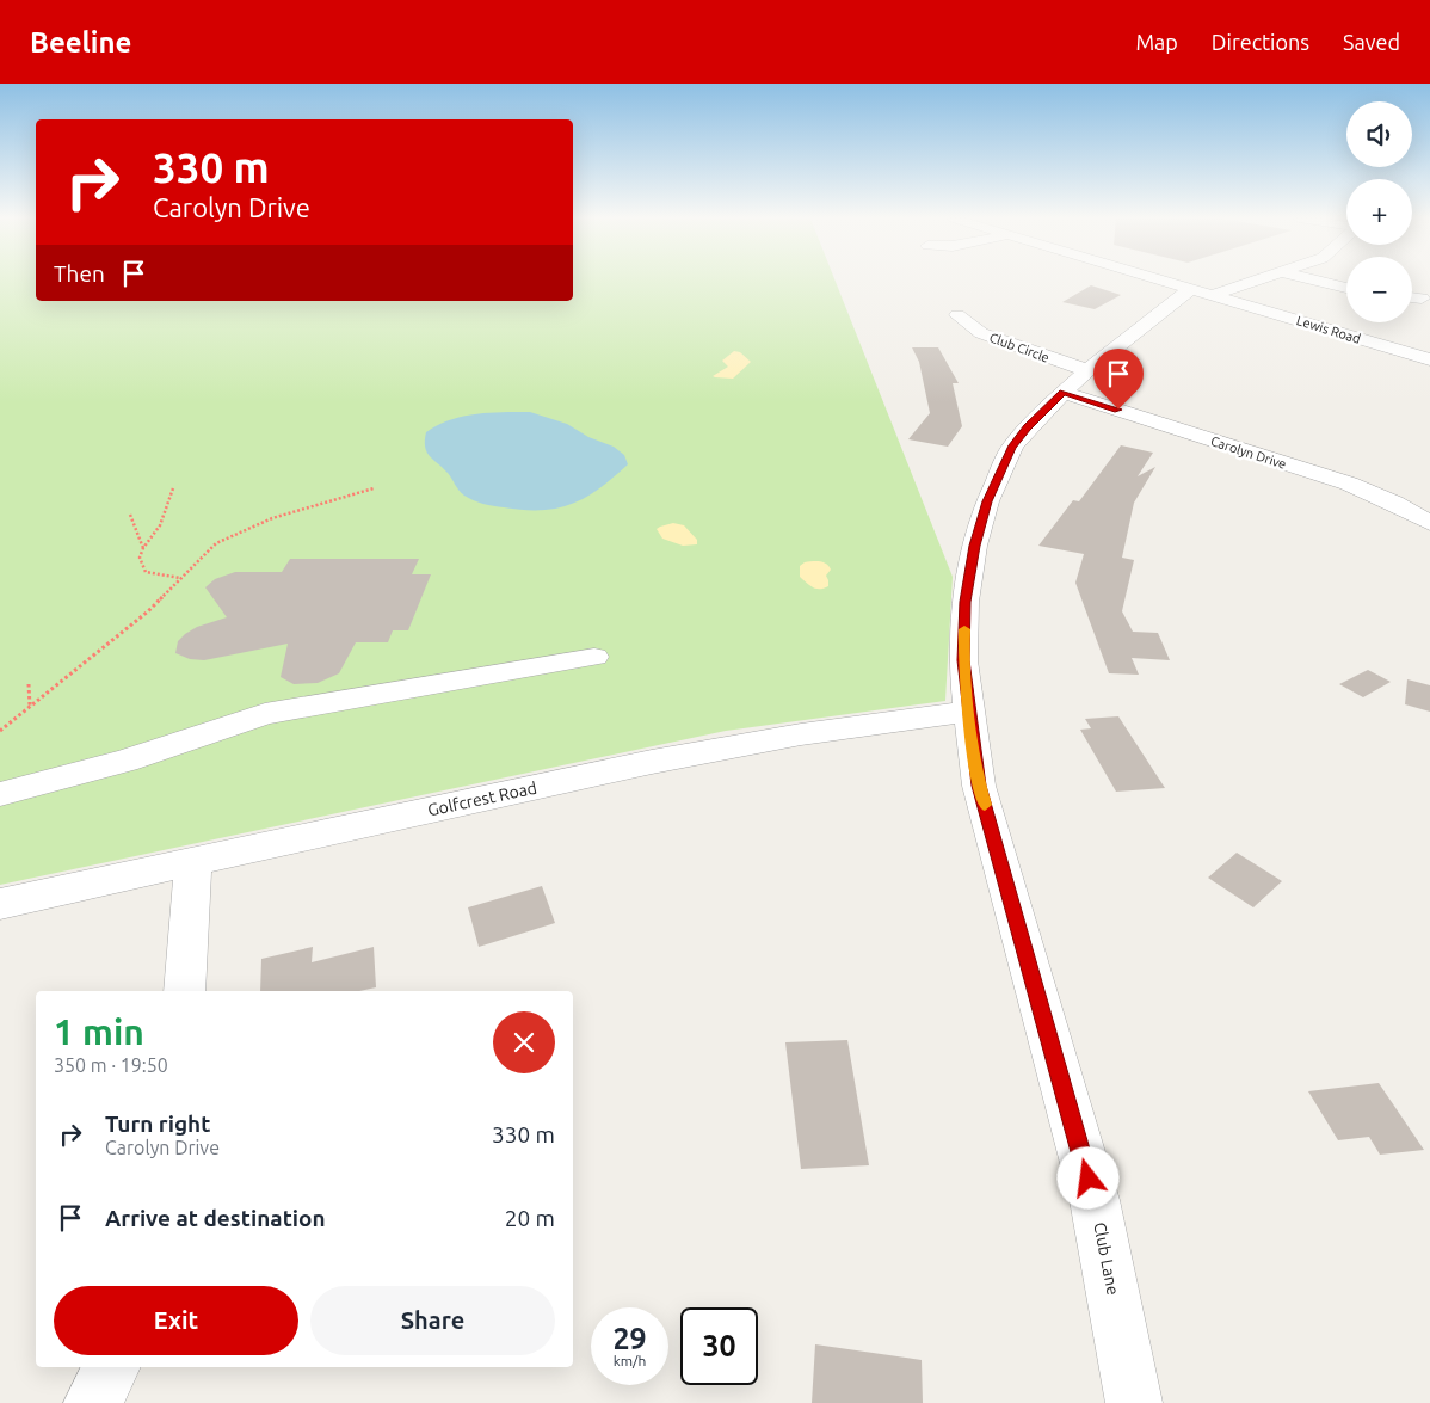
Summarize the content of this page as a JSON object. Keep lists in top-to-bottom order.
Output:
{
  "streets": {
    "street": [
      "Lewis Road",
      "Club Circle",
      "Carolyn Drive",
      "Golfcrest Road",
      "Club Lane"
    ]
  },
  "crossings": [
    ["Lewis Road", "Club Lane"],
    ["Club Circle", "Carolyn Drive"],
    ["Club Circle", "Club Lane"],
    ["Carolyn Drive", "Club Lane"],
    ["Golfcrest Road", "Club Lane"]
  ],
  "page": {
    "header": "Beeline",
    "nav": ["Map", "Directions", "Saved"],
    "map_buttons": ["+", "−"],
    "turn": ["330 m", "Carolyn Drive"],
    "then": "Then",
    "heading": ["1 min", "350 m · 19:50"],
    "list": [
      {
        "name": "Turn right",
        "note": "Carolyn Drive",
        "value": "330 m"
      },
      {
        "name": "Arrive at destination",
        "value": "20 m"
      }
    ],
    "buttons": ["Exit", "Share"],
    "speed": "29 km/h",
    "limit": "30"
  }
}
